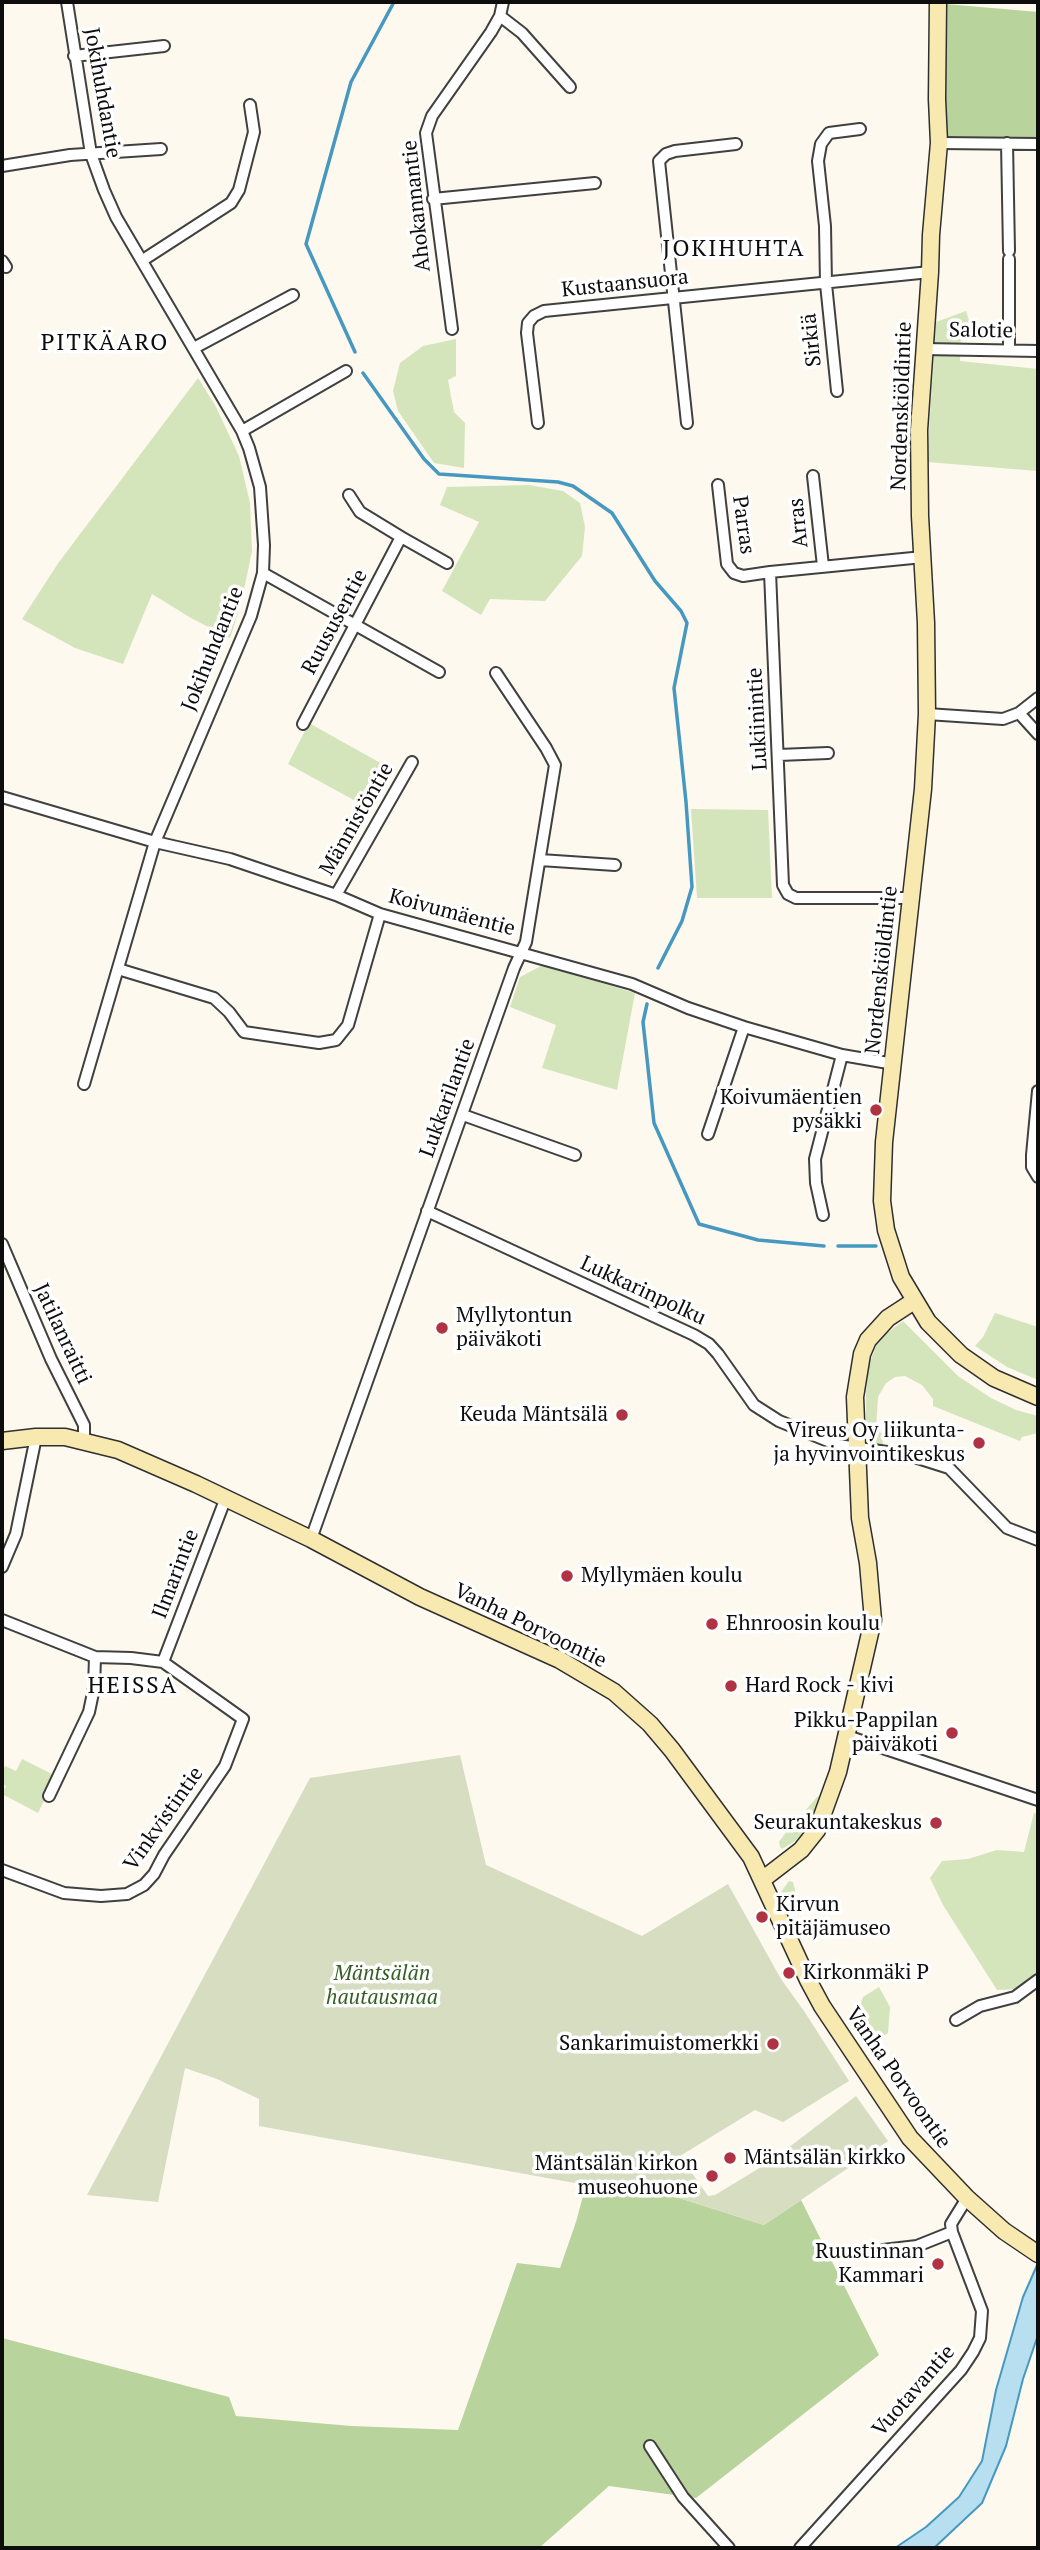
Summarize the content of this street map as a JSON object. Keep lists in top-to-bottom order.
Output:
{
  "streets": {
    "main road": ["Nordenskiöldintie", "Vanha Porvoontie"],
    "street": [
      "Jokihuhdantie",
      "Ahokannantie",
      "Kustaansuora",
      "Salotie",
      "Sirkiä",
      "Arras",
      "Parras",
      "Ruususentie",
      "Lukiinintie",
      "Männistöntie",
      "Koivumäentie",
      "Lukkarilantie",
      "Lukkarinpolku",
      "Jatilanraitti",
      "Ilmarintie",
      "Vinkvistintie",
      "Vuotavantie"
    ]
  },
  "crossings": [
    ["Jokihuhdantie", "Koivumäentie"],
    ["Kustaansuora", "Sirkiä"],
    ["Kustaansuora", "Nordenskiöldintie"],
    ["Salotie", "Nordenskiöldintie"],
    ["Nordenskiöldintie", "Lukiinintie"],
    ["Nordenskiöldintie", "Koivumäentie"],
    ["Parras", "Lukiinintie"],
    ["Männistöntie", "Koivumäentie"],
    ["Koivumäentie", "Lukkarilantie"],
    ["Lukkarilantie", "Lukkarinpolku"],
    ["Lukkarilantie", "Vanha Porvoontie"],
    ["Jatilanraitti", "Vanha Porvoontie"],
    ["Ilmarintie", "Vanha Porvoontie"],
    ["Ilmarintie", "Vinkvistintie"]
  ],
  "districts": ["JOKIHUHTA", "PITKÄARO", "HEISSA"],
  "parks": ["Mäntsälän hautausmaa"],
  "places": [
    "Koivumäentien pysäkki",
    "Myllytontun päiväkoti",
    "Keuda Mäntsälä",
    "Vireus Oy liikunta- ja hyvinvointikeskus",
    "Myllymäen koulu",
    "Ehnroosin koulu",
    "Hard Rock - kivi",
    "Pikku-Pappilan päiväkoti",
    "Seurakuntakeskus",
    "Kirvun pitäjämuseo",
    "Kirkonmäki P",
    "Sankarimuistomerkki",
    "Mäntsälän kirkko",
    "Mäntsälän kirkon museohuone",
    "Ruustinnan Kammari"
  ]
}
